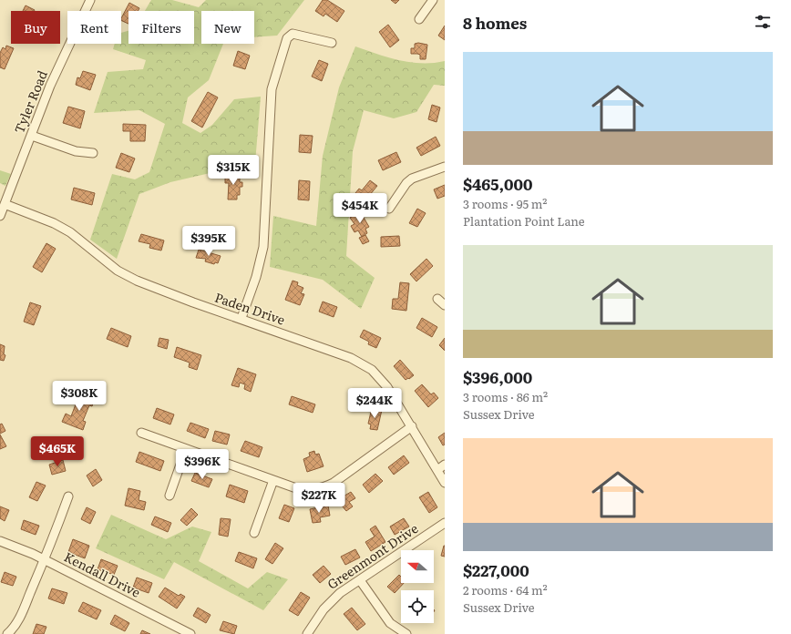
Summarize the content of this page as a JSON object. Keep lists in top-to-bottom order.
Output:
{
  "streets": {
    "street": [
      "Tyler Road",
      "Paden Drive",
      "Greenmont Drive",
      "Kendall Drive"
    ]
  },
  "crossings": [
    ["Tyler Road", "Paden Drive"]
  ],
  "north": "left",
  "page": {
    "heading": "8 homes",
    "chip": [
      "Buy",
      "Rent",
      "Filters",
      "New"
    ],
    "list": [
      {
        "name": "$465,000",
        "note": "3 rooms · 95 m² · Plantation Point Lane"
      },
      {
        "name": "$396,000",
        "note": "3 rooms · 86 m² · Sussex Drive"
      },
      {
        "name": "$227,000",
        "note": "2 rooms · 64 m² · Sussex Drive"
      }
    ],
    "price": [
      "$315K",
      "$454K",
      "$395K",
      "$308K",
      "$244K",
      "$465K",
      "$396K",
      "$227K"
    ]
  }
}
